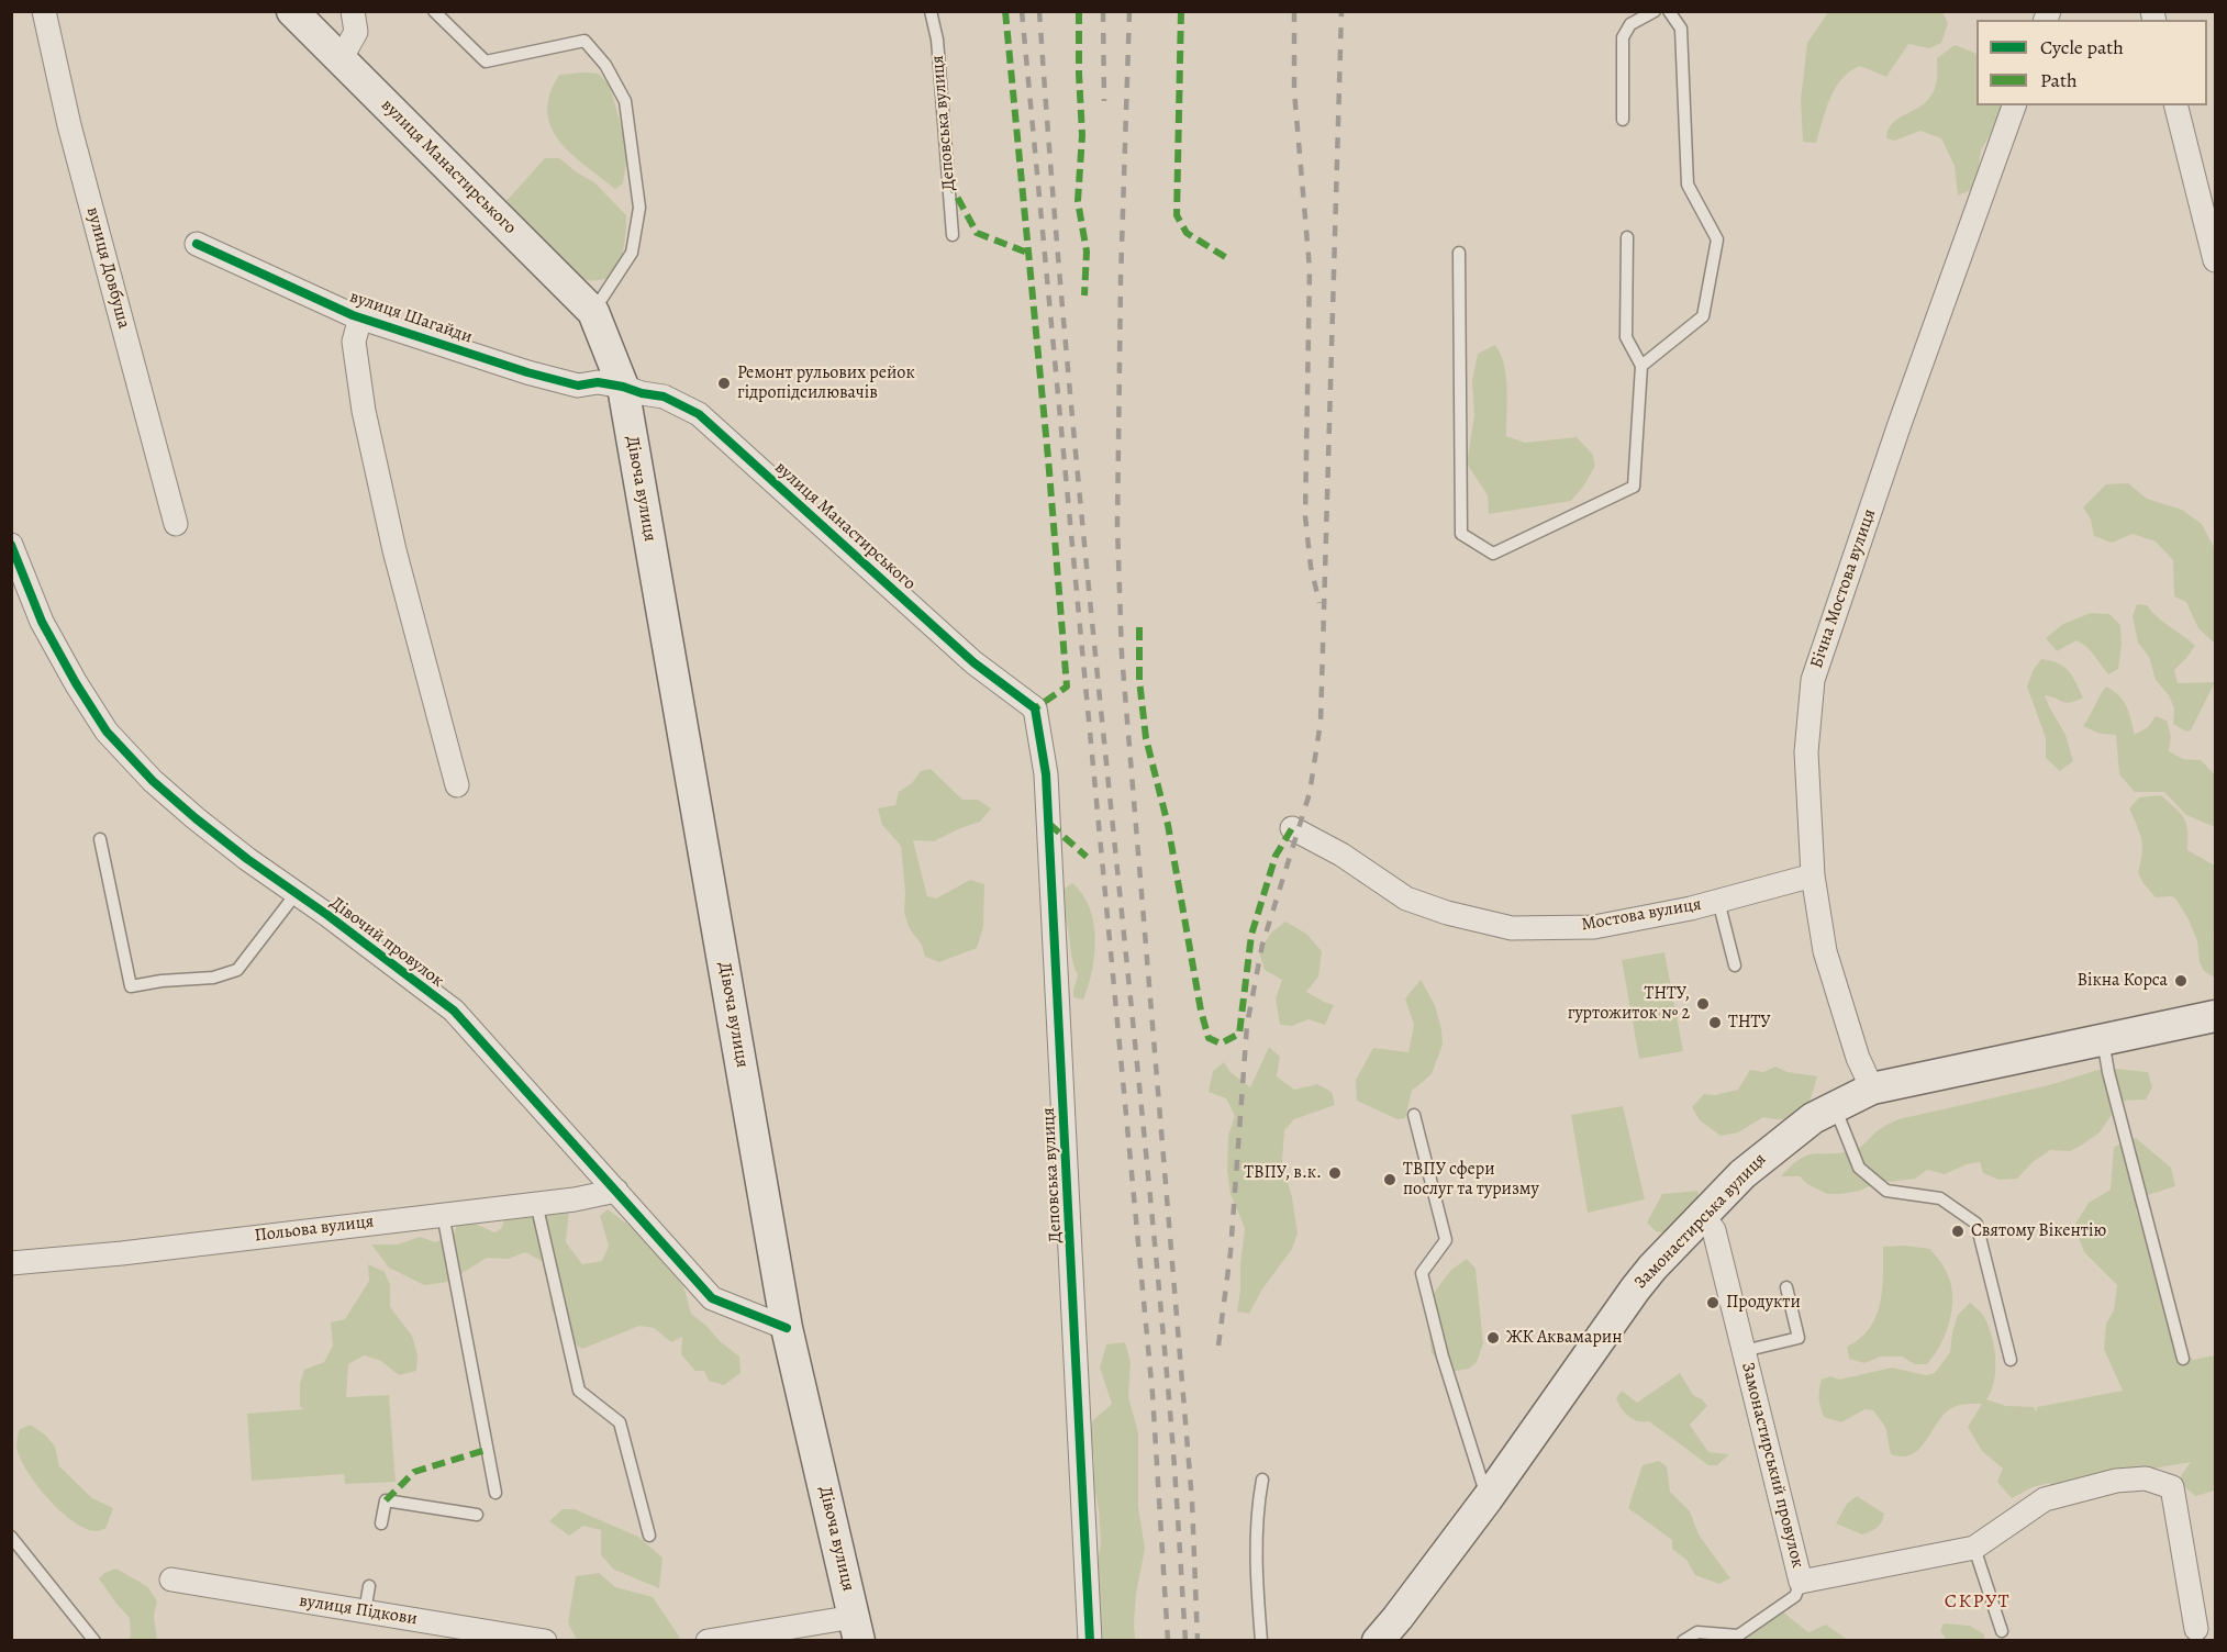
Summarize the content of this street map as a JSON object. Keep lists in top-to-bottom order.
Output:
{
  "streets": {
    "main road": ["вулиця Манастирського", "Дівоча вулиця", "Замонастирська вулиця"],
    "street": [
      "Деповська вулиця",
      "вулиця Довбуша",
      "вулиця Шагайди",
      "Бічна Мостова вулиця",
      "Мостова вулиця",
      "Дівочий провулок",
      "Польова вулиця",
      "Замонастирський провулок",
      "вулиця Підкови"
    ]
  },
  "crossings": [
    ["Деповська вулиця", "вулиця Манастирського"],
    ["вулиця Манастирського", "вулиця Шагайди"],
    ["вулиця Манастирського", "Дівоча вулиця"],
    ["вулиця Шагайди", "Дівоча вулиця"],
    ["Дівоча вулиця", "Дівочий провулок"],
    ["Бічна Мостова вулиця", "Мостова вулиця"],
    ["Бічна Мостова вулиця", "Замонастирська вулиця"],
    ["Дівочий провулок", "Польова вулиця"],
    ["Замонастирська вулиця", "Замонастирський провулок"]
  ],
  "districts": ["СКРУТ"],
  "places": [
    "Ремонт рульових рейок гідропідсилювачів",
    "Вікна Корса",
    "ТНТУ, гуртожиток № 2",
    "ТНТУ",
    "ТВПУ, в.к.",
    "ТВПУ сфери послуг та туризму",
    "Святому Вікентію",
    "Продукти",
    "ЖК Аквамарин"
  ],
  "legend": ["Cycle path", "Path"]
}
